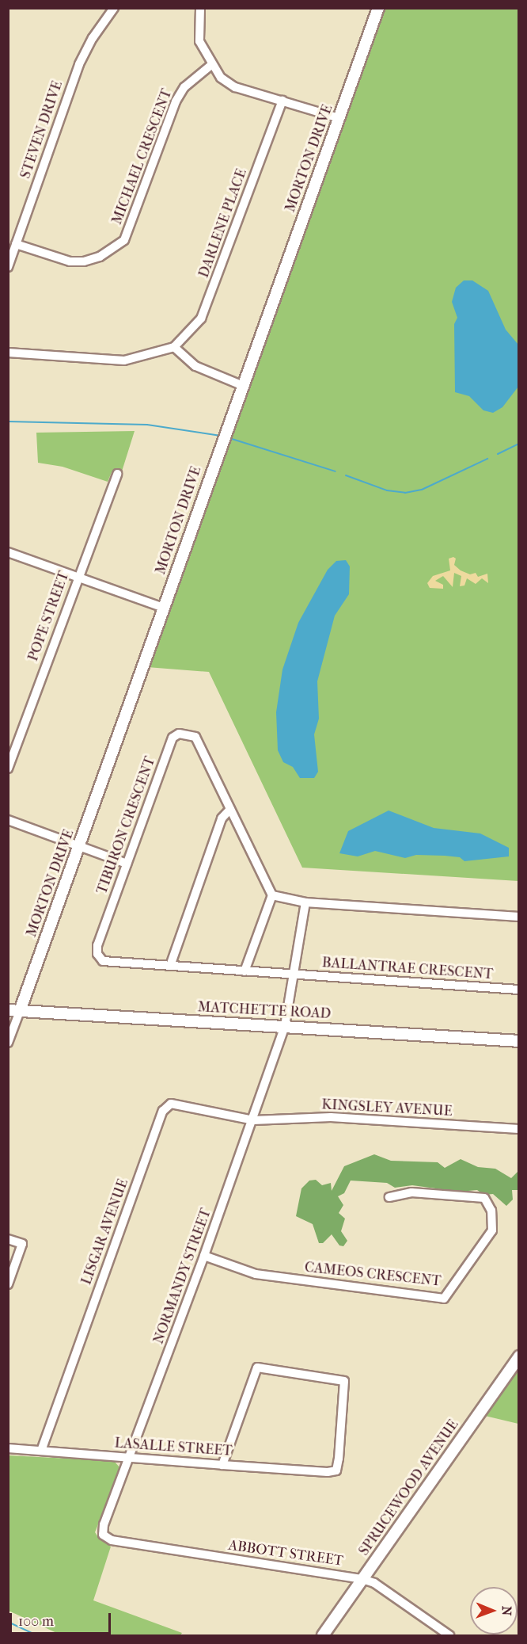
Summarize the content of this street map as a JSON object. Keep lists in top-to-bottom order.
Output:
{
  "streets": {
    "street": [
      "STEVEN DRIVE",
      "MICHAEL CRESCENT",
      "MORTON DRIVE",
      "DARLENE PLACE",
      "POPE STREET",
      "TIBURON CRESCENT",
      "BALLANTRAE CRESCENT",
      "MATCHETTE ROAD",
      "KINGSLEY AVENUE",
      "LISGAR AVENUE",
      "CAMEOS CRESCENT",
      "NORMANDY STREET",
      "LASALLE STREET",
      "SPRUCEWOOD AVENUE",
      "ABBOTT STREET"
    ]
  },
  "crossings": [
    ["STEVEN DRIVE", "MICHAEL CRESCENT"],
    ["MORTON DRIVE", "MATCHETTE ROAD"],
    ["TIBURON CRESCENT", "BALLANTRAE CRESCENT"],
    ["TIBURON CRESCENT", "NORMANDY STREET"],
    ["BALLANTRAE CRESCENT", "NORMANDY STREET"],
    ["MATCHETTE ROAD", "NORMANDY STREET"],
    ["KINGSLEY AVENUE", "LISGAR AVENUE"],
    ["KINGSLEY AVENUE", "NORMANDY STREET"],
    ["LISGAR AVENUE", "NORMANDY STREET"],
    ["LISGAR AVENUE", "LASALLE STREET"],
    ["CAMEOS CRESCENT", "NORMANDY STREET"],
    ["NORMANDY STREET", "LASALLE STREET"],
    ["NORMANDY STREET", "ABBOTT STREET"],
    ["SPRUCEWOOD AVENUE", "ABBOTT STREET"]
  ],
  "scale_bar": "100 m",
  "north": "right"
}
